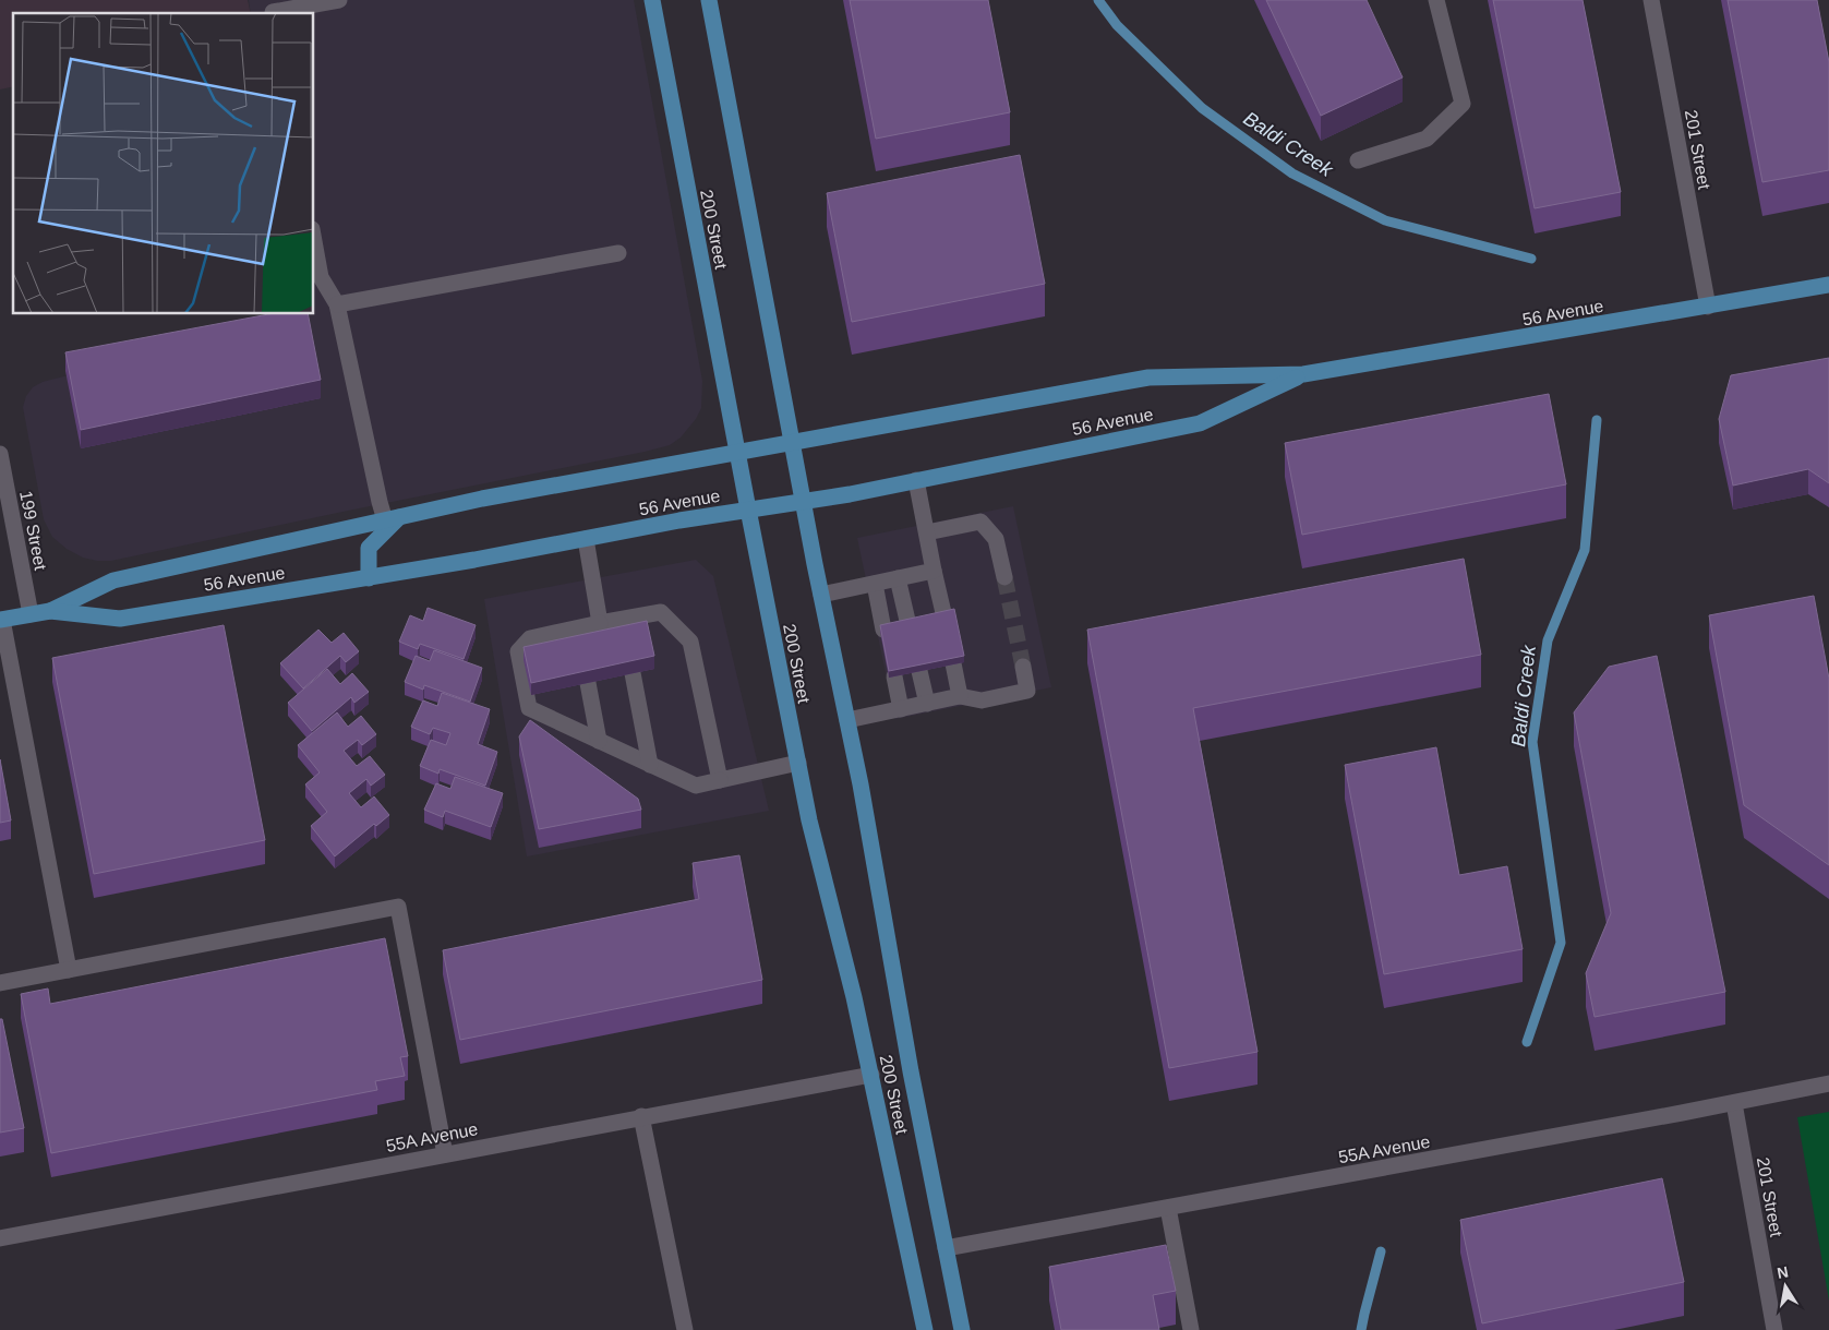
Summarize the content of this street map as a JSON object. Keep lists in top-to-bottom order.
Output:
{
  "streets": {
    "main road": ["200 Street", "56 Avenue"],
    "street": ["201 Street", "199 Street", "55A Avenue"]
  },
  "crossings": [
    ["201 Street", "56 Avenue"],
    ["201 Street", "55A Avenue"],
    ["200 Street", "56 Avenue"],
    ["200 Street", "55A Avenue"],
    ["56 Avenue", "199 Street"]
  ],
  "water": ["Baldi Creek"],
  "north": "top"
}
